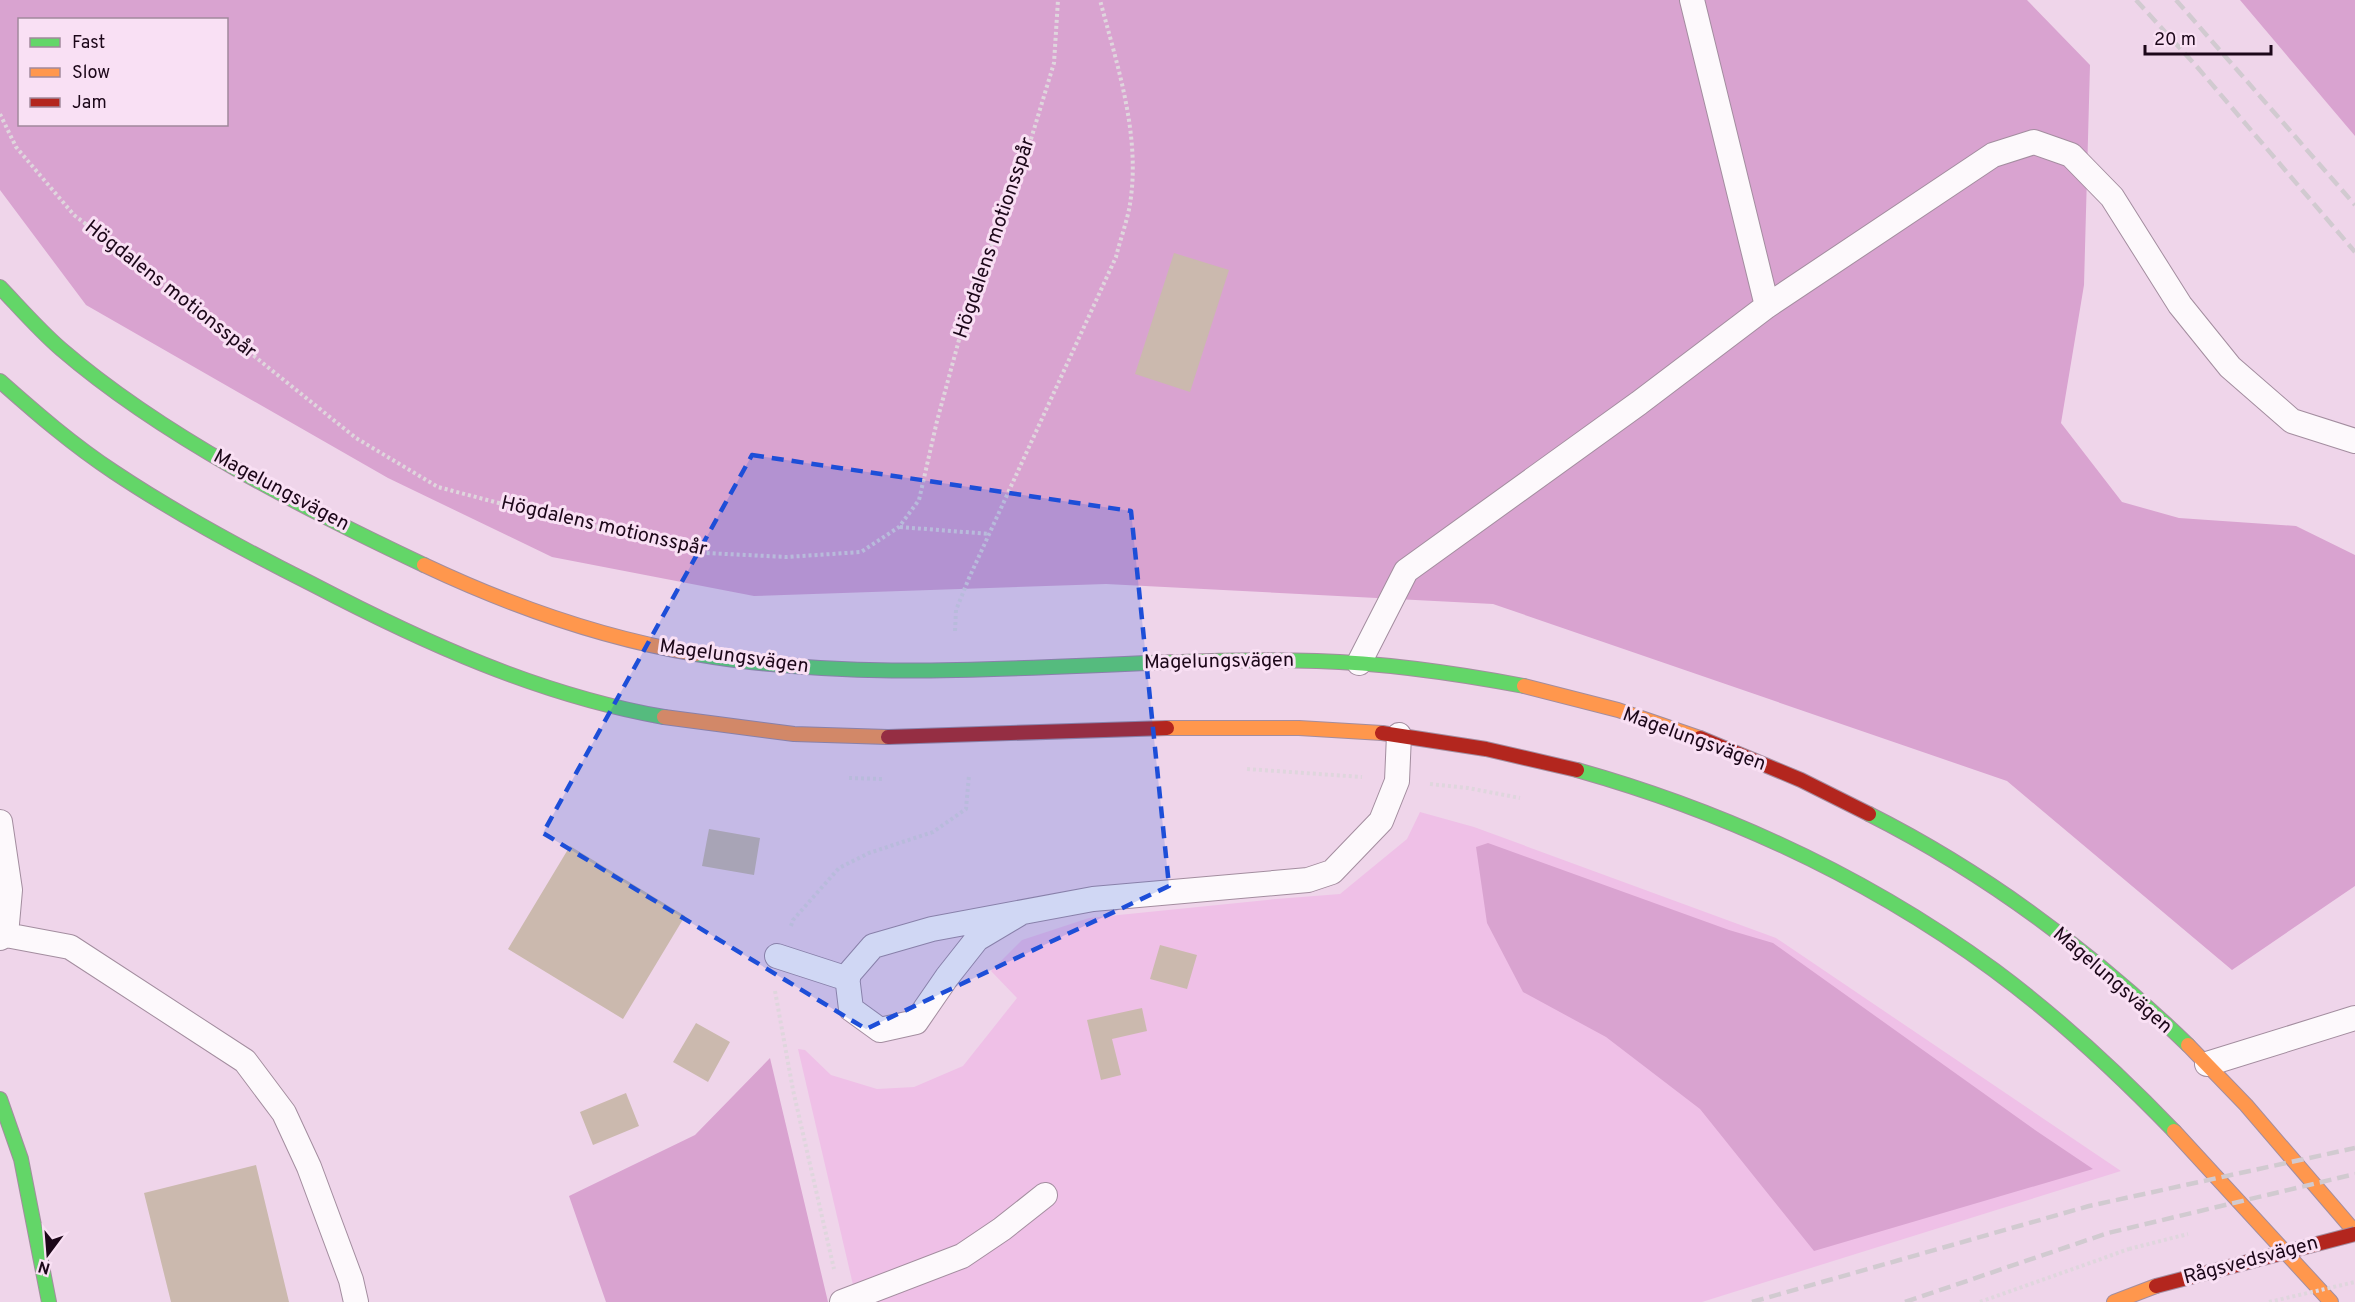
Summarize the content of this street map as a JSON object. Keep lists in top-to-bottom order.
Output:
{
  "streets": {
    "main road": ["Magelungsvägen", "Rågsvedsvägen"],
    "path": ["Högdalens motionsspår"]
  },
  "crossings": [
    ["Magelungsvägen", "Rågsvedsvägen"]
  ],
  "legend": ["Fast", "Slow", "Jam"],
  "scale_bar": "20 m",
  "north": "bottom"
}
